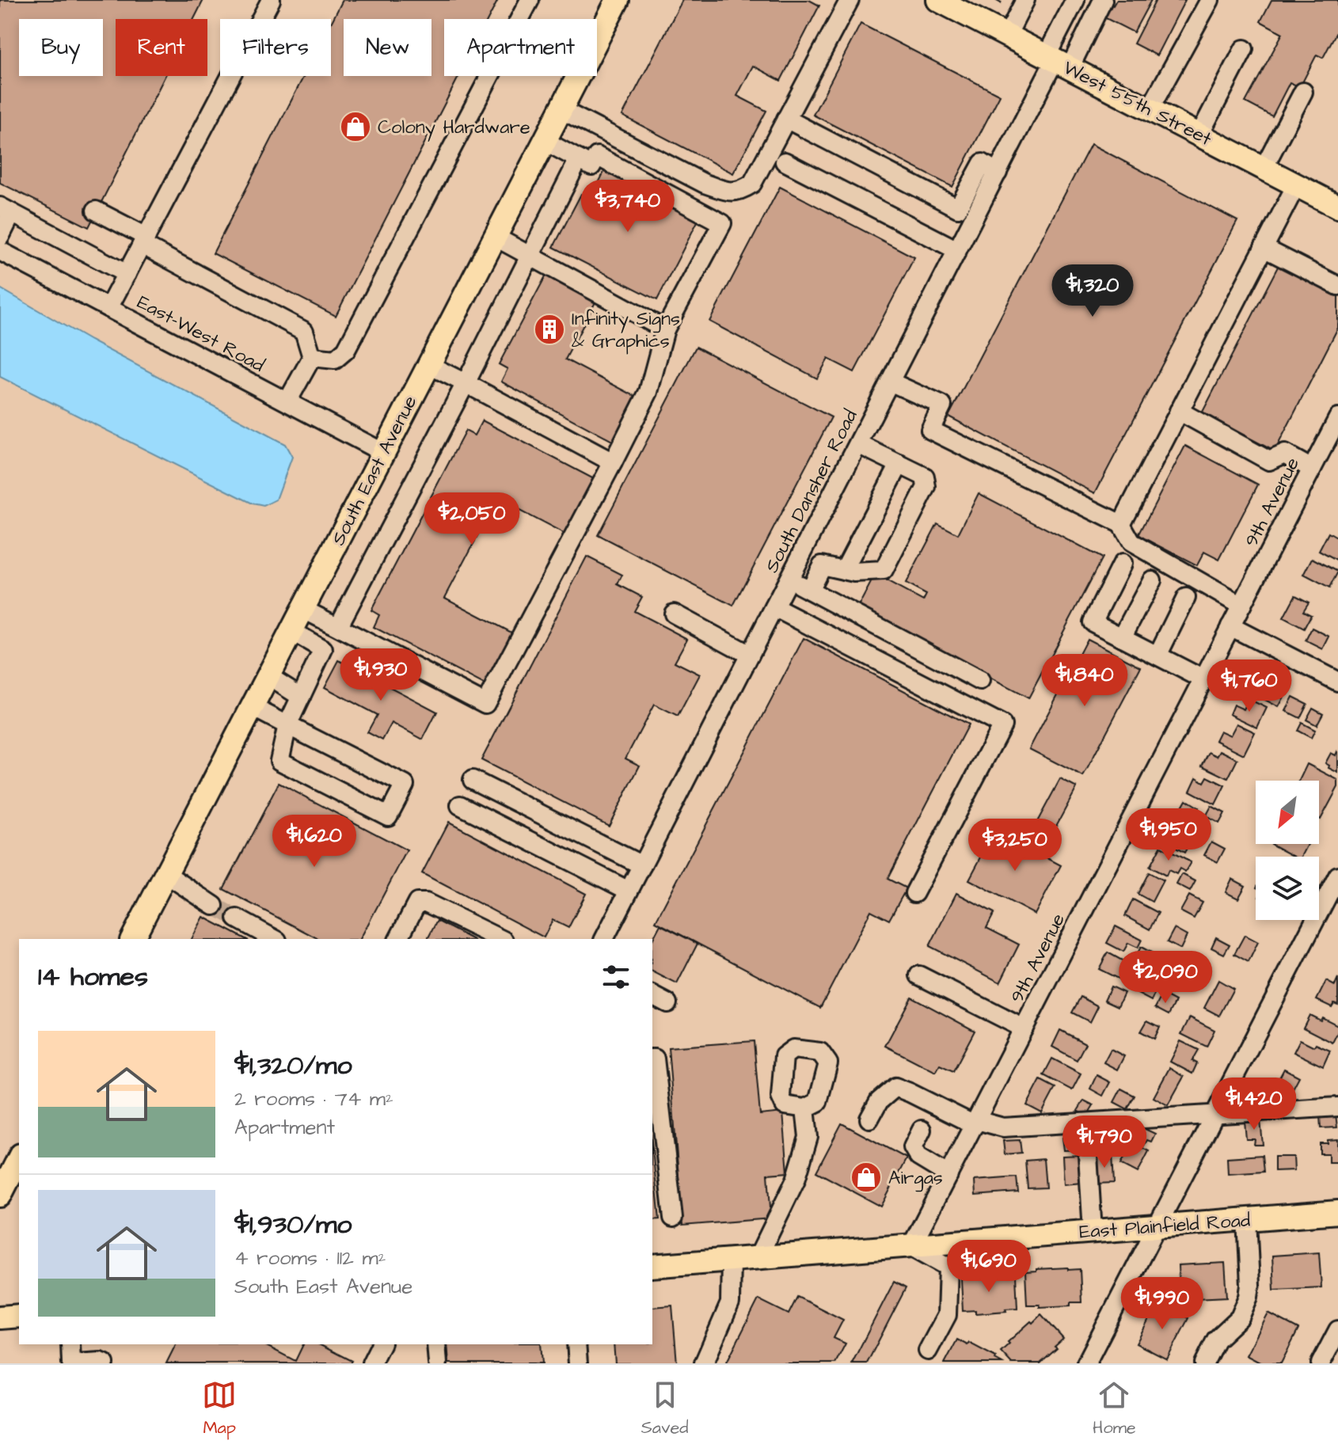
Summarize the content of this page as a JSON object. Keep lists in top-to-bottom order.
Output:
{
  "streets": {
    "main road": ["West 55th Street", "South East Avenue", "East Plainfield Road"],
    "street": ["East-West Road", "South Dansher Road", "9th Avenue"]
  },
  "crossings": [
    ["West 55th Street", "South Dansher Road"],
    ["East-West Road", "South East Avenue"],
    ["9th Avenue", "East Plainfield Road"]
  ],
  "places": {
    "shop": ["Colony Hardware", "Airgas"],
    "building": ["Infinity Signs & Graphics"]
  },
  "north": "bottom left",
  "page": {
    "chip": [
      "Buy",
      "Rent",
      "Filters",
      "New",
      "Apartment"
    ],
    "price": [
      "$3,740",
      "$1,320",
      "$2,050",
      "$1,930",
      "$1,840",
      "$1,760",
      "$1,950",
      "$1,620",
      "$3,250",
      "$2,090",
      "$1,420",
      "$1,790",
      "$1,690",
      "$1,990"
    ],
    "heading": "14 homes",
    "list": [
      {
        "name": "$1,320/mo",
        "note": "2 rooms · 74 m² · Apartment"
      },
      {
        "name": "$1,930/mo",
        "note": "4 rooms · 112 m² · South East Avenue"
      }
    ],
    "tabs": ["Map", "Saved", "Home"]
  }
}
